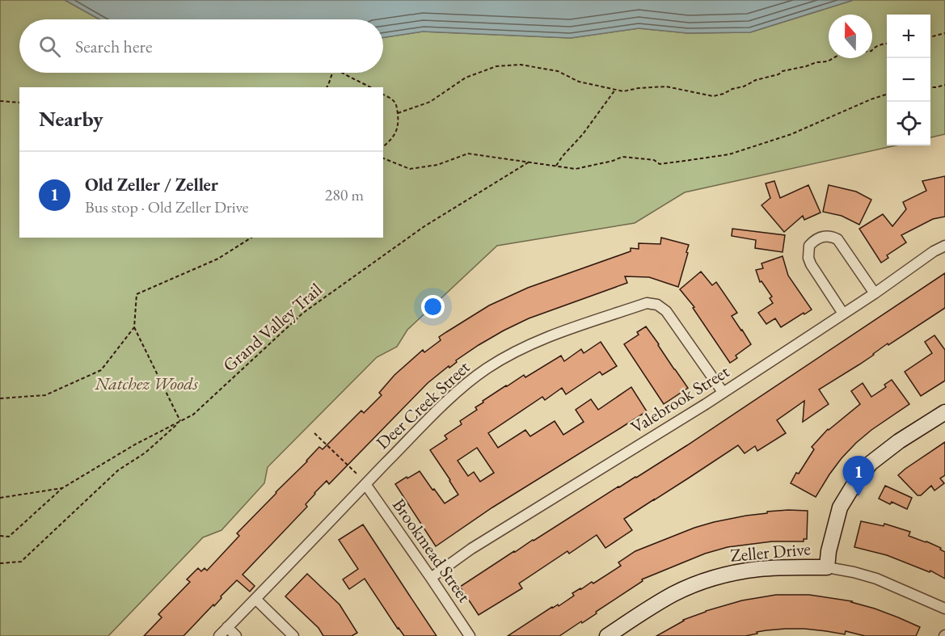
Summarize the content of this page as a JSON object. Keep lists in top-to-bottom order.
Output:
{
  "streets": {
    "street": [
      "Valebrook Street",
      "Deer Creek Street",
      "Brookmead Street",
      "Zeller Drive"
    ],
    "path": ["Grand Valley Trail"]
  },
  "crossings": [
    ["Valebrook Street", "Deer Creek Street"],
    ["Valebrook Street", "Brookmead Street"],
    ["Deer Creek Street", "Brookmead Street"]
  ],
  "parks": ["Natchez Woods"],
  "north": "top",
  "page": {
    "map_buttons": ["+", "−"],
    "search": "Search here",
    "heading": "Nearby",
    "list": [
      {
        "mark": "1",
        "name": "Old Zeller / Zeller",
        "note": "Bus stop · Old Zeller Drive",
        "value": "280 m"
      }
    ],
    "pins": "1"
  }
}
